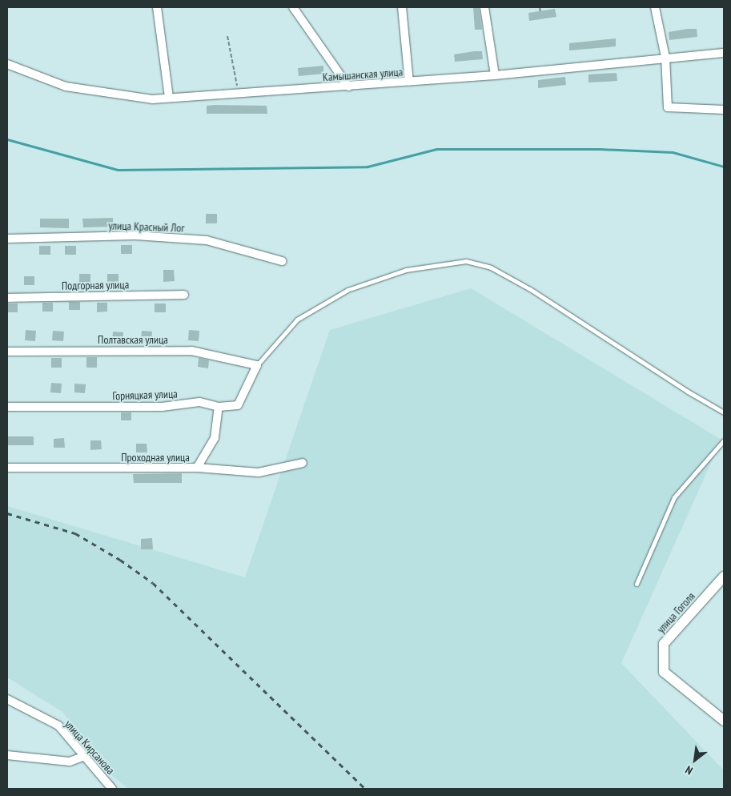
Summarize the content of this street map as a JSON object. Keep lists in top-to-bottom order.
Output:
{
  "streets": {
    "street": [
      "Камышанская улица",
      "улица Красный Лог",
      "Подгорная улица",
      "Полтавская улица",
      "Горняцкая улица",
      "Проходная улица",
      "улица Гоголя",
      "улица Кирсанова"
    ]
  },
  "crossings": [
    ["Полтавская улица", "Горняцкая улица"]
  ],
  "north": "bottom left"
}
